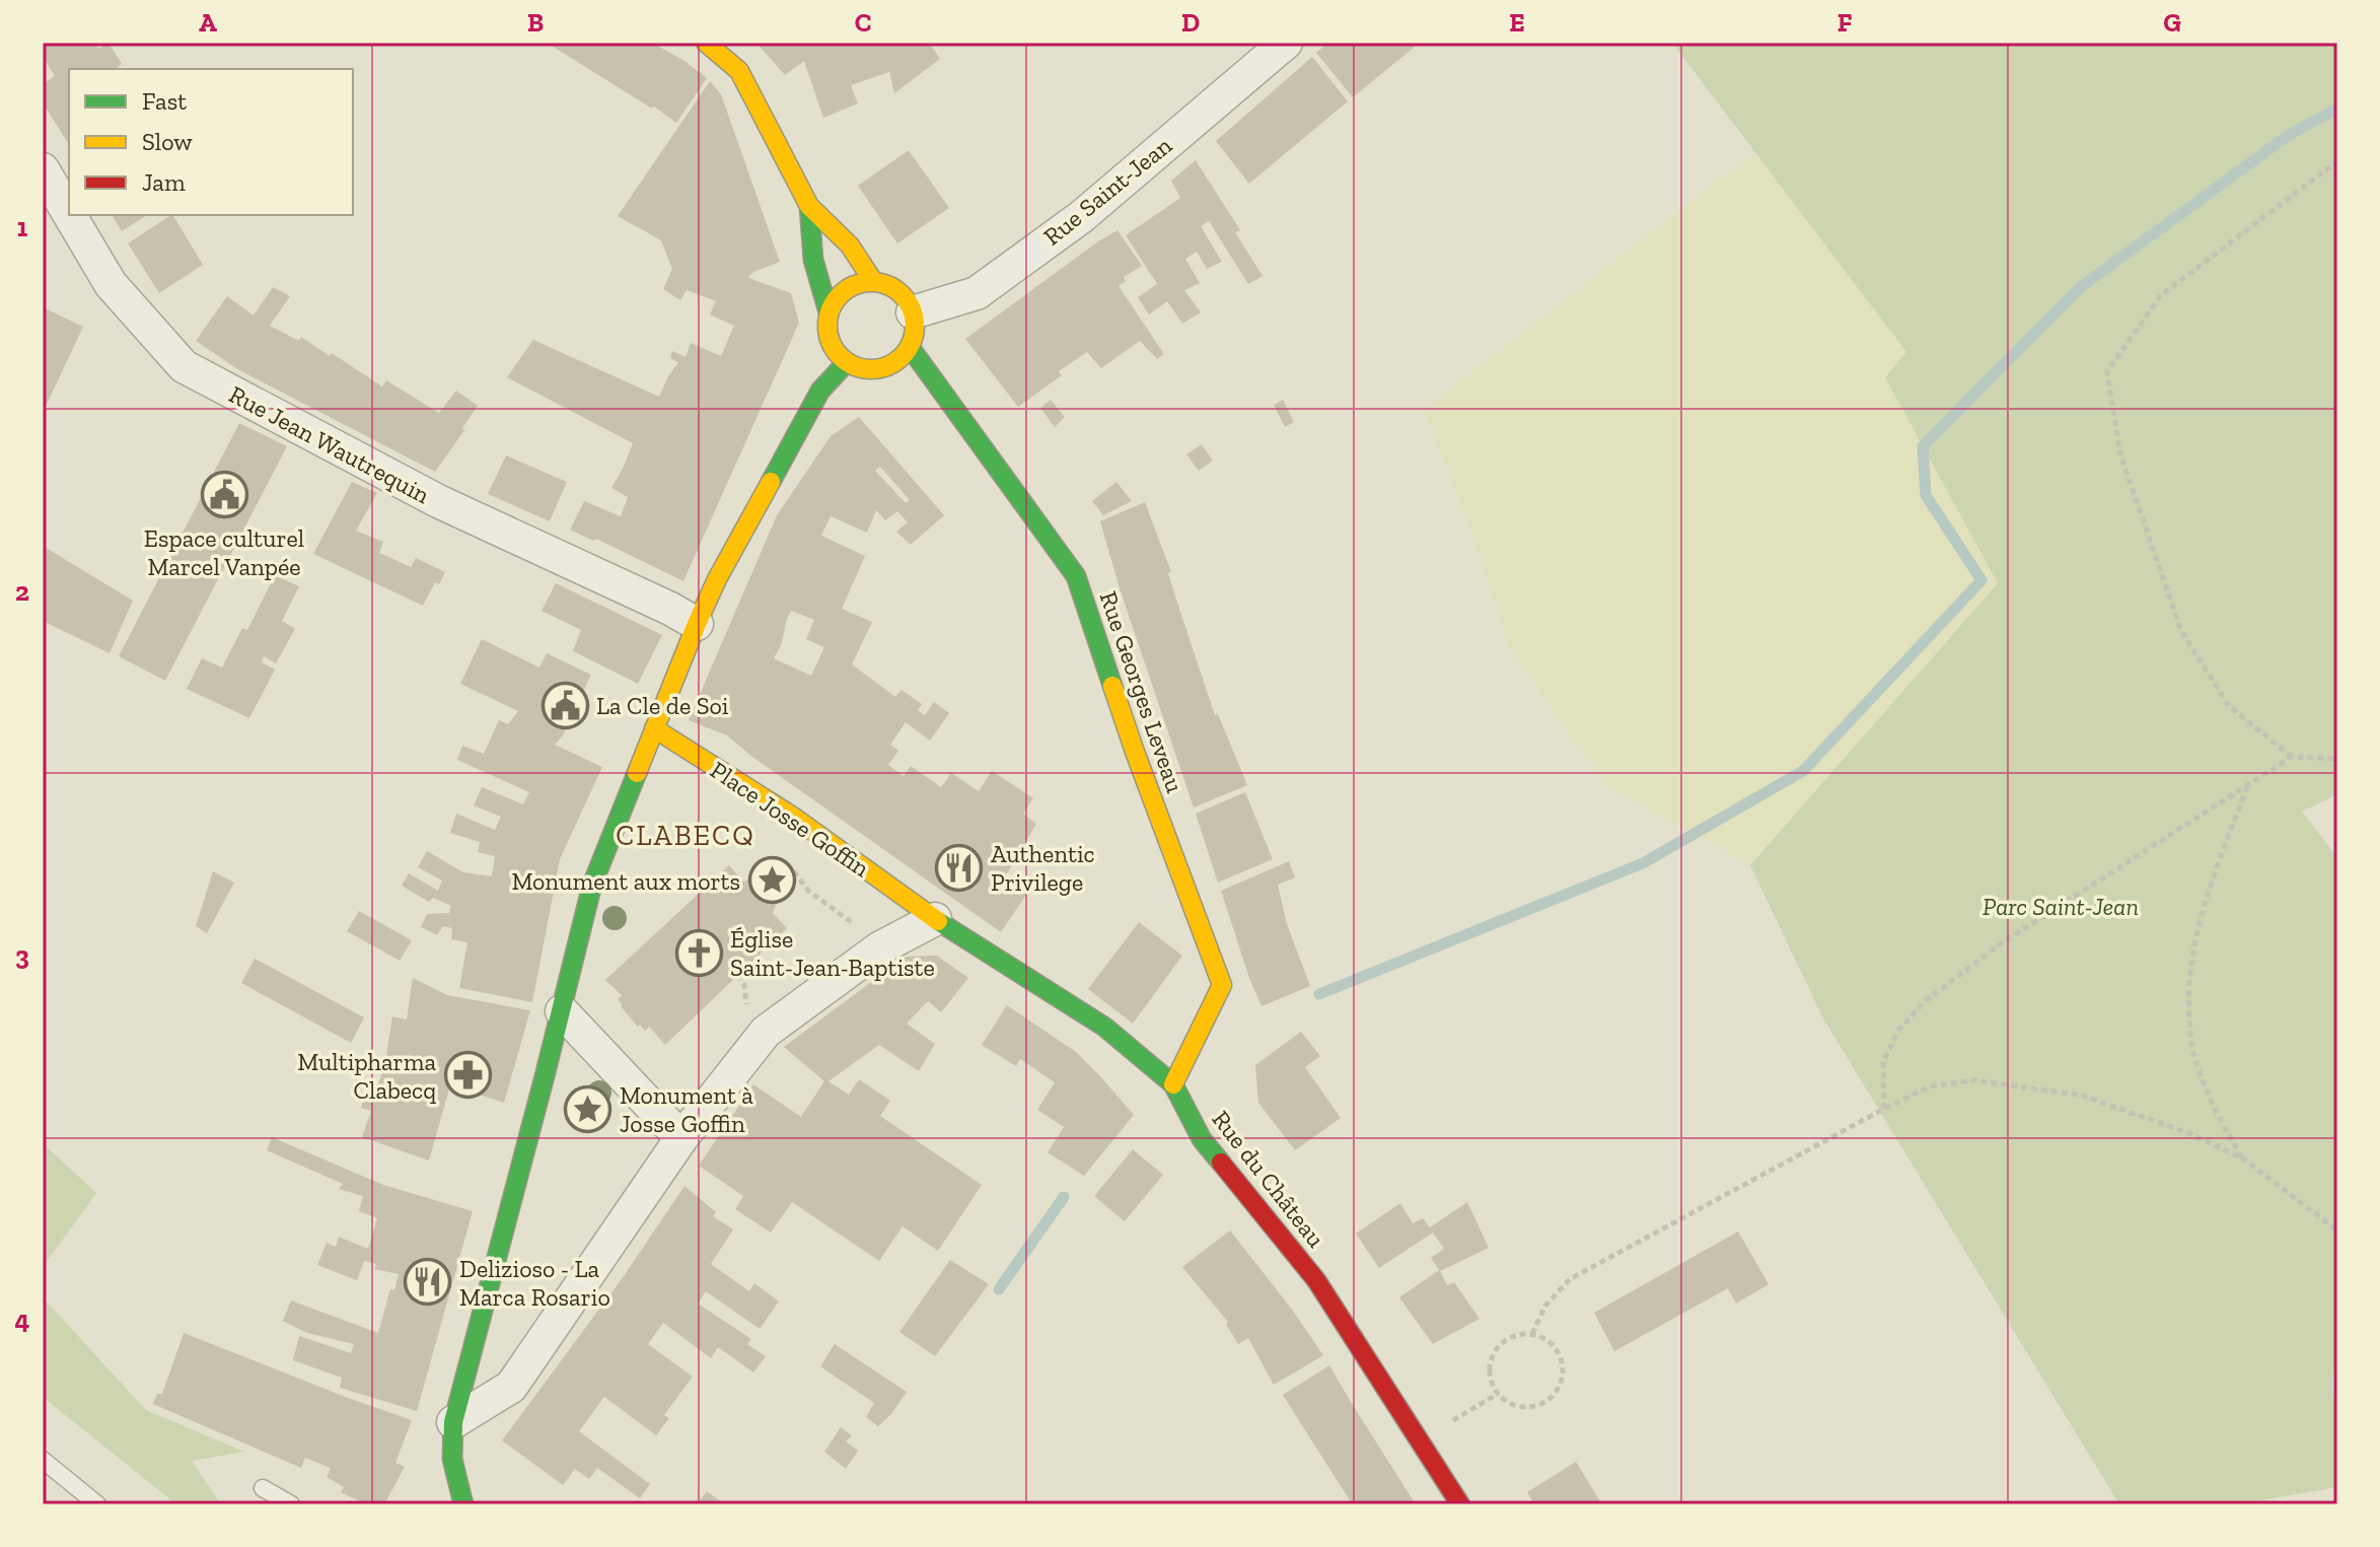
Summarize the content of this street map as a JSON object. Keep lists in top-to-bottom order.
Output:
{
  "streets": {
    "street": [
      "Rue Saint-Jean",
      "Rue Jean Wautrequin",
      "Rue Georges Leveau",
      "Place Josse Goffin",
      "Rue du Château"
    ]
  },
  "crossings": [
    ["Rue Saint-Jean", "Rue Georges Leveau"],
    ["Rue Georges Leveau", "Rue du Château"],
    ["Place Josse Goffin", "Rue du Château"]
  ],
  "districts": ["CLABECQ"],
  "parks": ["Parc Saint-Jean"],
  "places": {
    "public building": ["Espace culturel Marcel Vanpée", "La Cle de Soi"],
    "restaurant": ["Authentic Privilege", "Delizioso - La Marca Rosario"],
    "place": ["Monument aux morts", "Monument à Josse Goffin"],
    "church": ["Église Saint-Jean-Baptiste"],
    "pharmacy": ["Multipharma Clabecq"]
  },
  "legend": ["Fast", "Slow", "Jam"],
  "grid": {
    "columns": [
      "A",
      "B",
      "C",
      "D",
      "E",
      "F",
      "G"
    ],
    "rows": [
      "1",
      "2",
      "3",
      "4"
    ]
  }
}
